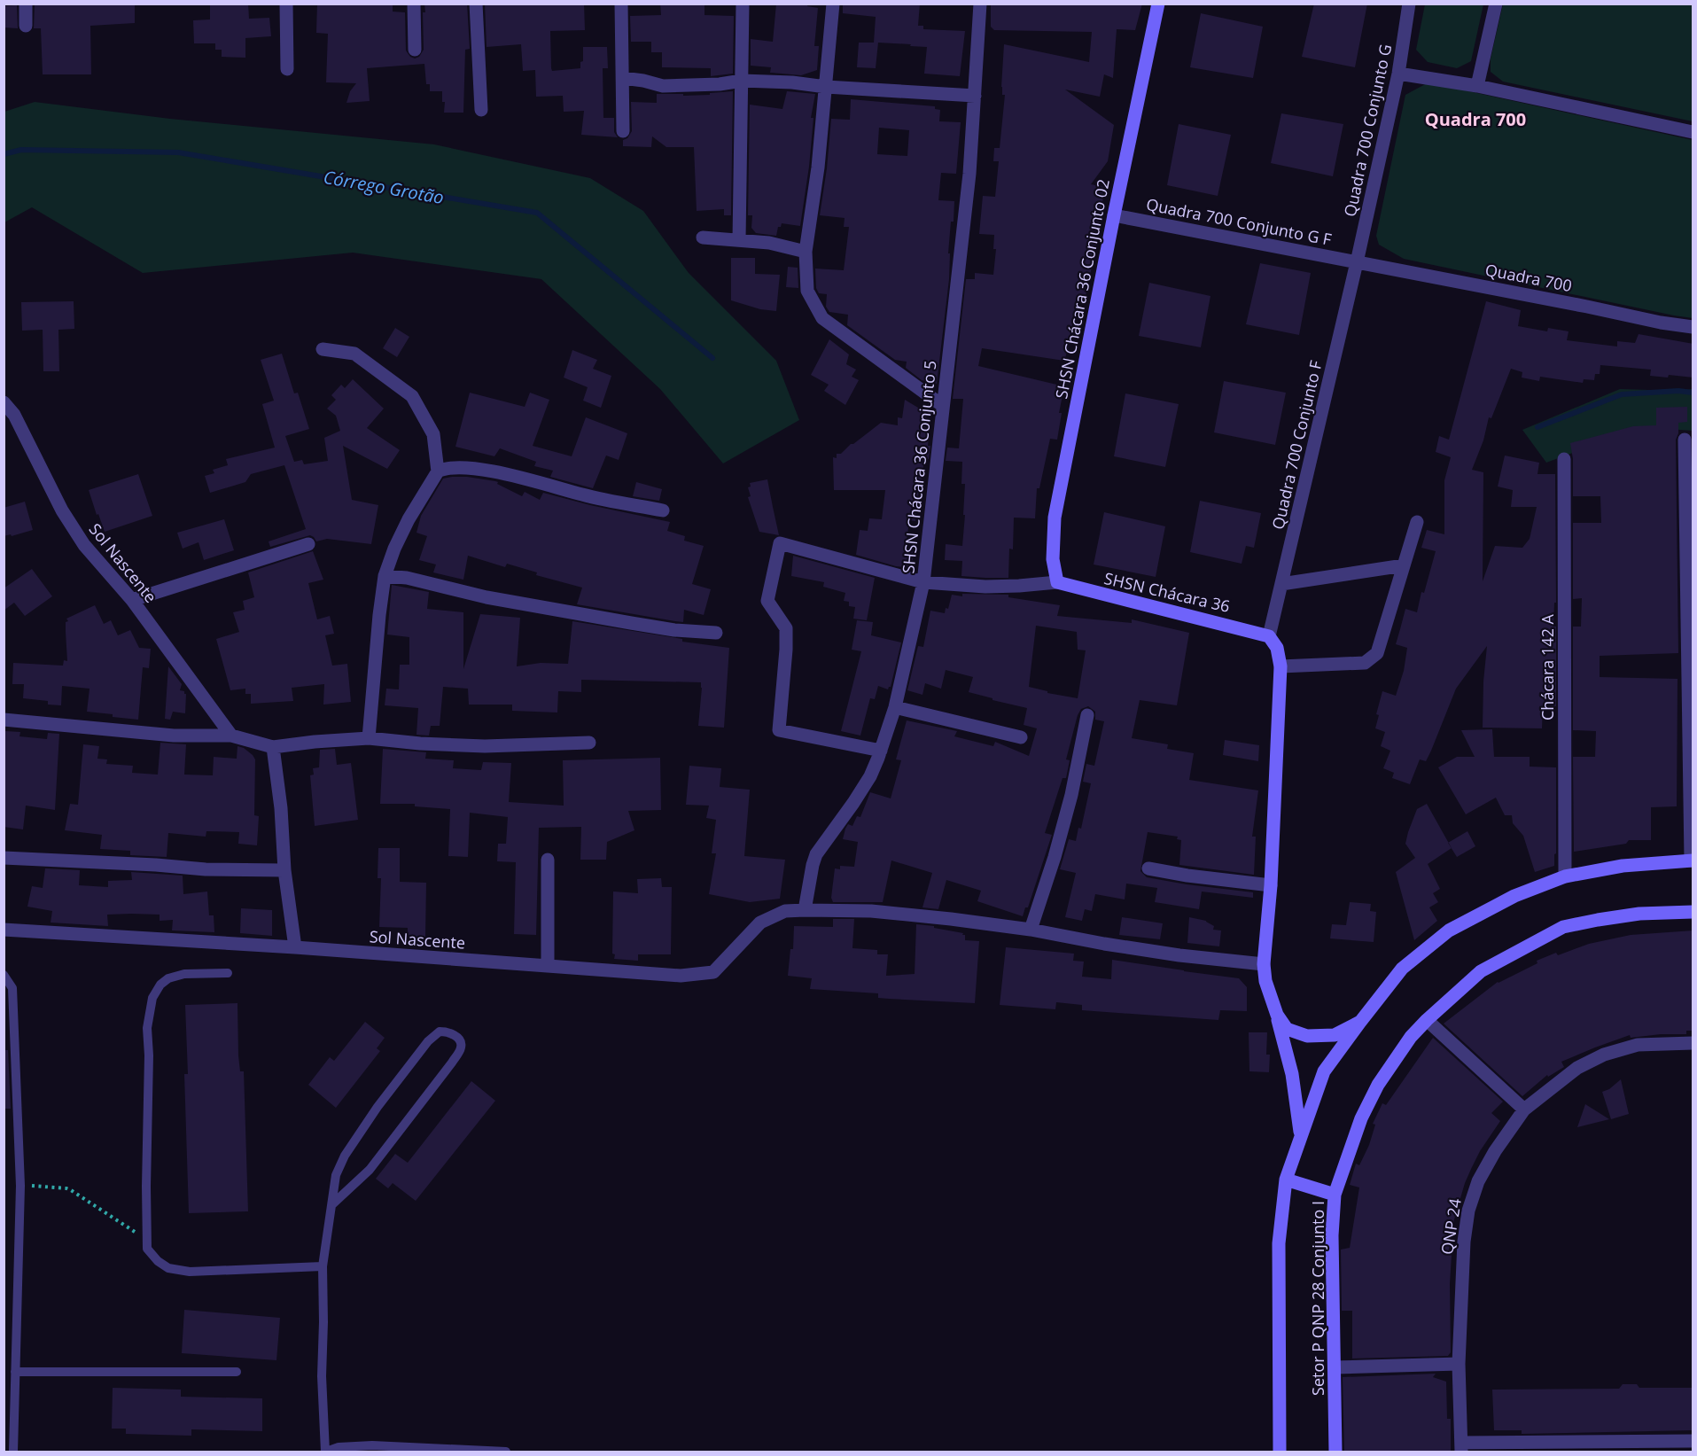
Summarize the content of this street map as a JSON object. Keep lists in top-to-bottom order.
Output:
{
  "streets": {
    "street": [
      "Quadra 700 Conjunto G",
      "Quadra 700 Conjunto G F",
      "Quadra 700",
      "SHSN Chácara 36 Conjunto 02",
      "Quadra 700 Conjunto F",
      "SHSN Chácara 36 Conjunto 5",
      "Sol Nascente",
      "SHSN Chácara 36",
      "Chácara 142 A",
      "QNP 24",
      "Setor P QNP 28 Conjunto I"
    ]
  },
  "crossings": [
    ["Quadra 700 Conjunto G", "Quadra 700 Conjunto G F"],
    ["Quadra 700 Conjunto G", "Quadra 700"],
    ["Quadra 700 Conjunto G", "Quadra 700 Conjunto F"],
    ["Quadra 700 Conjunto G F", "Quadra 700"],
    ["Quadra 700 Conjunto G F", "SHSN Chácara 36 Conjunto 02"],
    ["Quadra 700 Conjunto G F", "Quadra 700 Conjunto F"],
    ["Quadra 700", "Quadra 700 Conjunto F"],
    ["SHSN Chácara 36 Conjunto 02", "SHSN Chácara 36"],
    ["Quadra 700 Conjunto F", "SHSN Chácara 36"],
    ["SHSN Chácara 36 Conjunto 5", "Sol Nascente"]
  ],
  "districts": ["Quadra 700"],
  "water": ["Córrego Grotão"]
}
